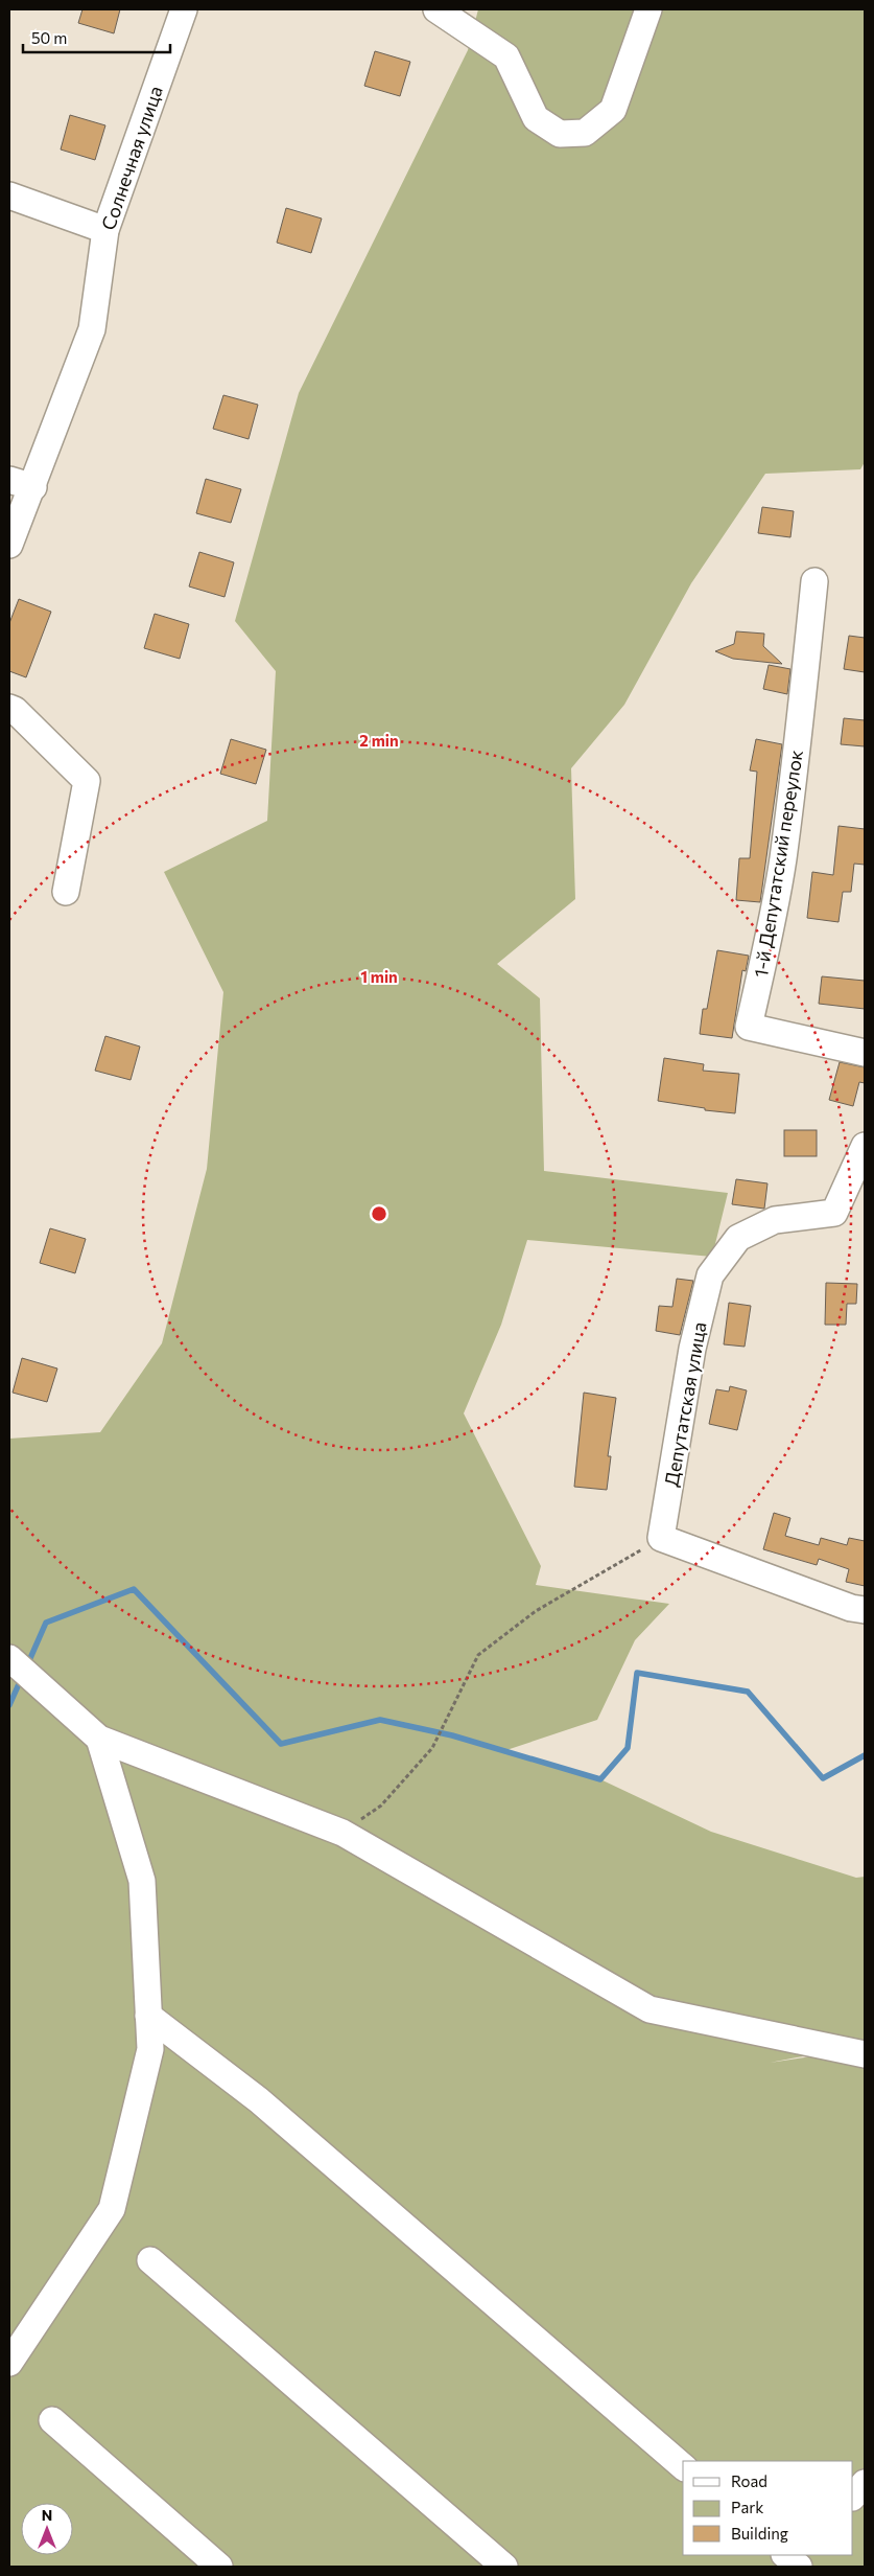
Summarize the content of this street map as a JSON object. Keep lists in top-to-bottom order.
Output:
{
  "streets": {
    "street": ["Солнечная улица", "1-й Депутатский переулок", "Депутатская улица"]
  },
  "legend": ["Road", "Park", "Building"],
  "scale_bar": "50 m",
  "north": "top",
  "rings": ["2 min", "1 min"]
}
